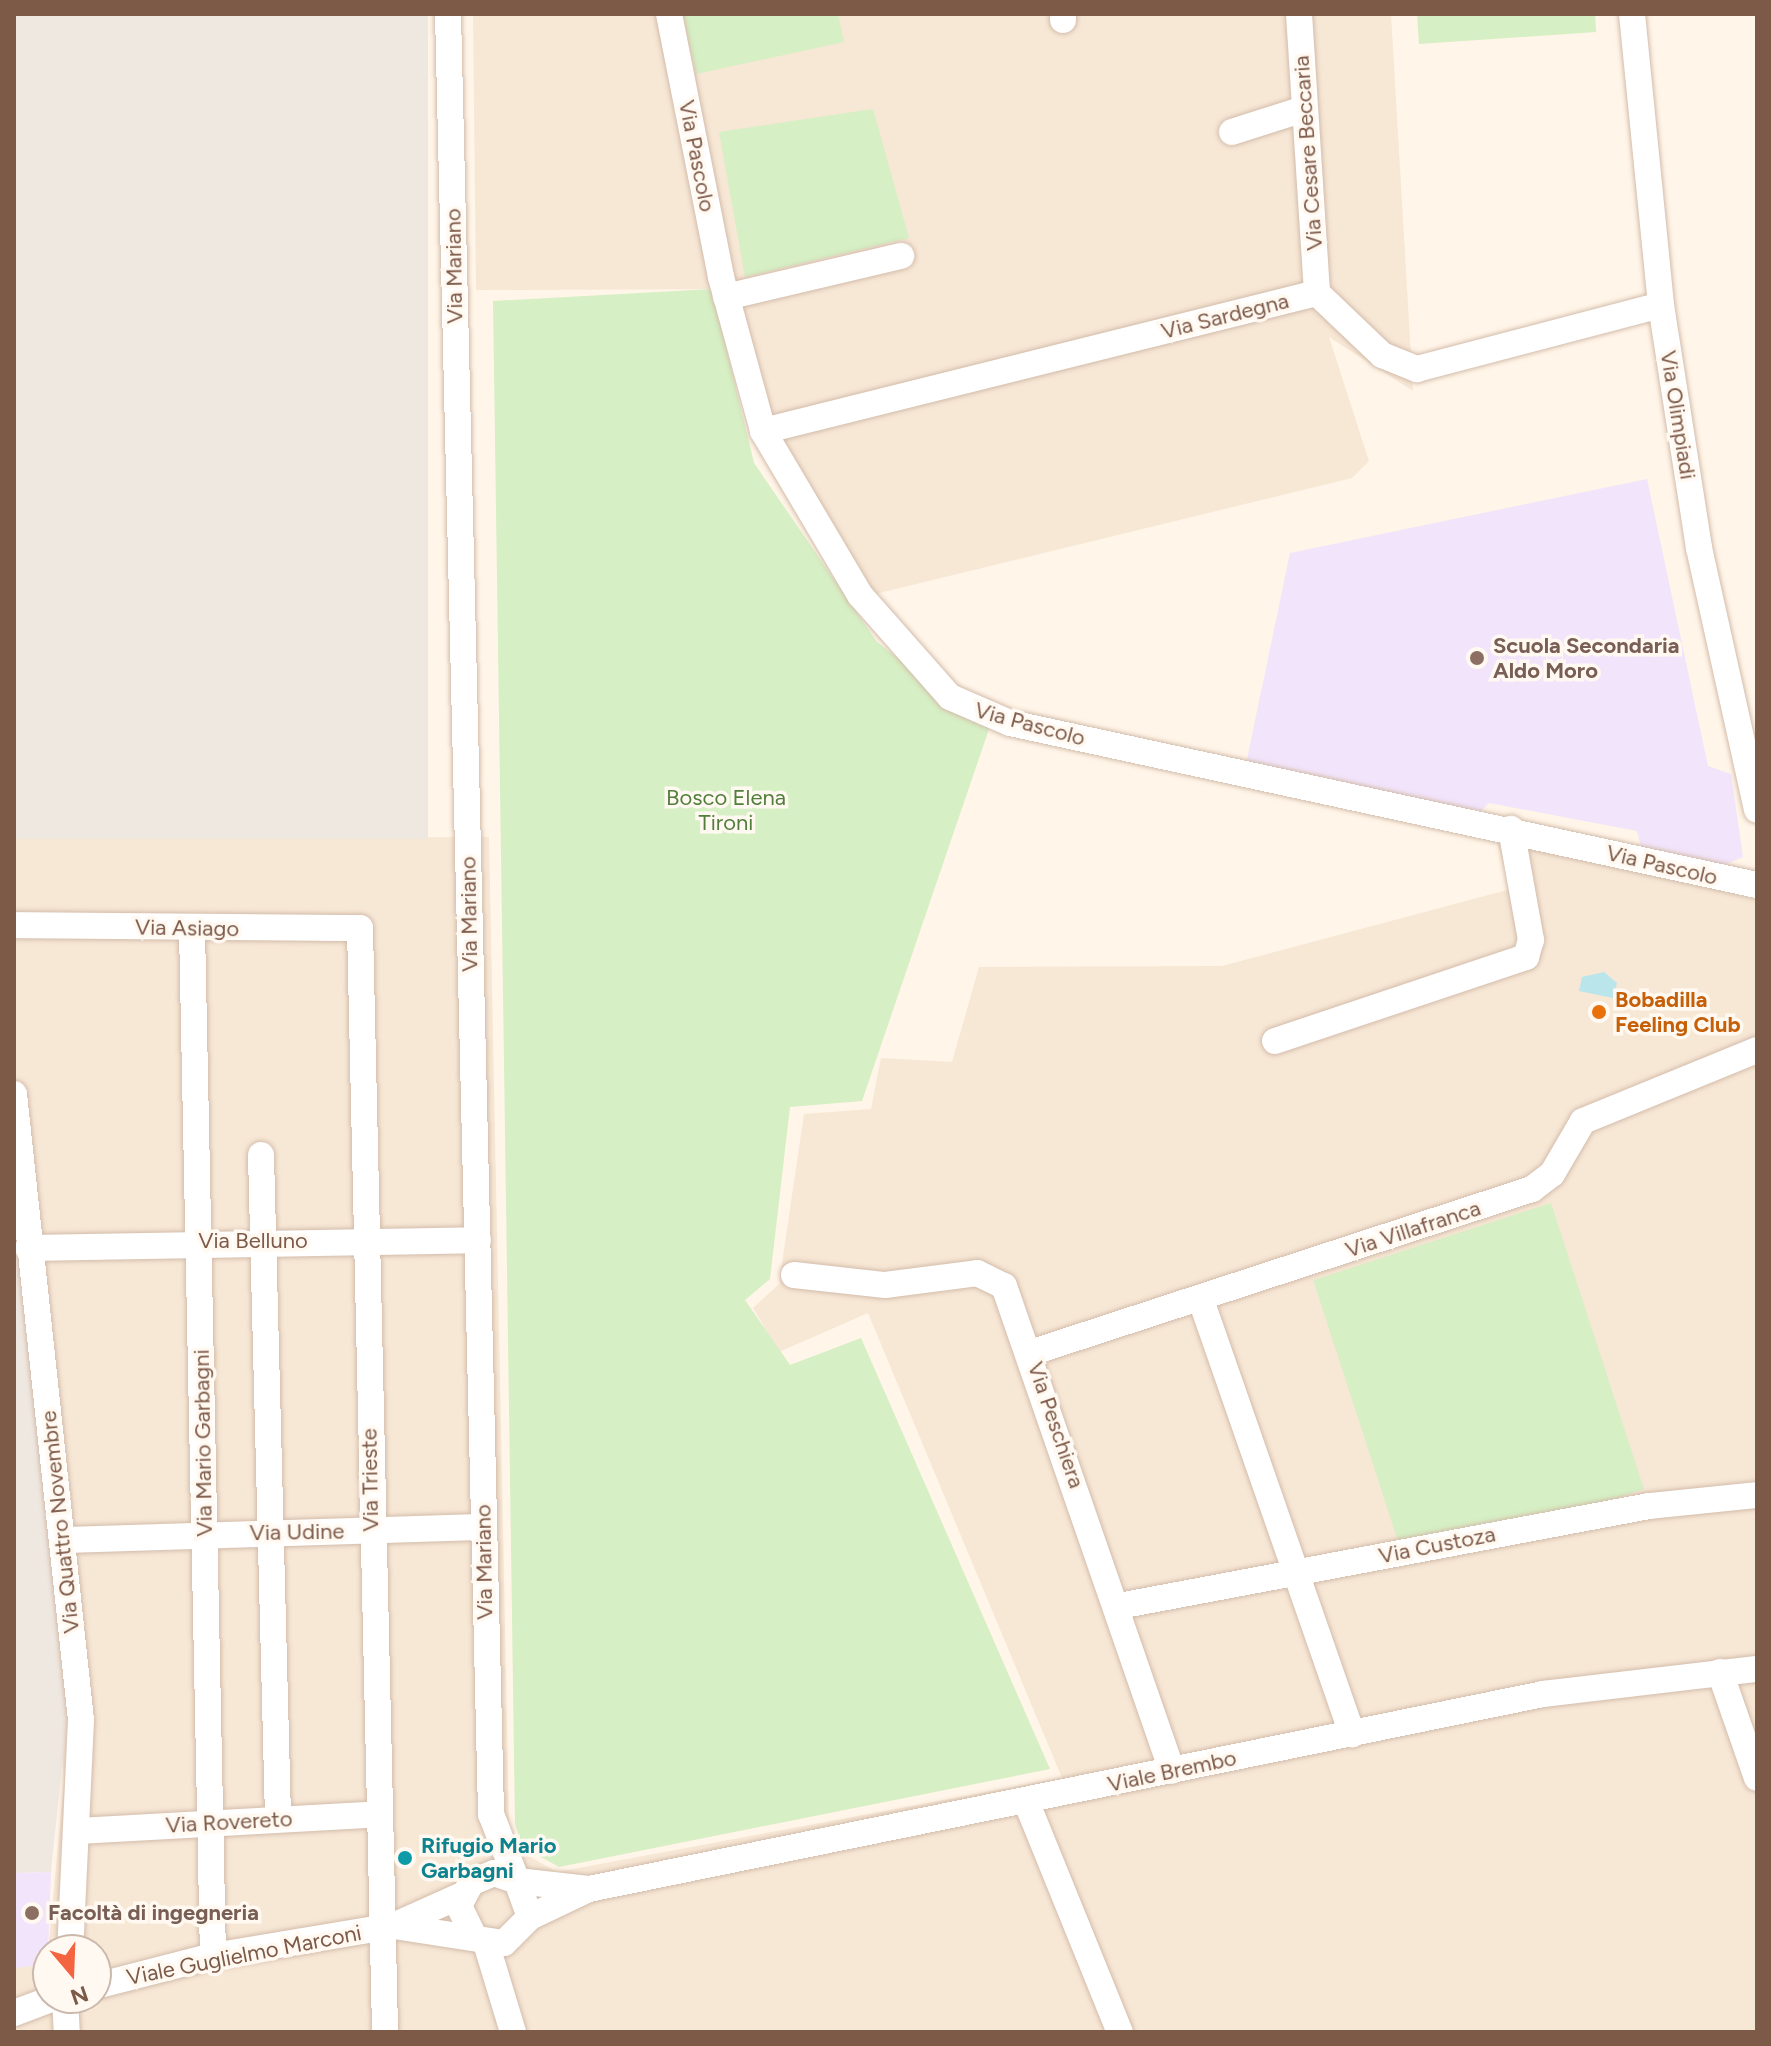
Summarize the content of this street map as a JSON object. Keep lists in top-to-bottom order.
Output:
{
  "streets": {
    "street": [
      "Via Cesare Beccaria",
      "Via Pascolo",
      "Via Mariano",
      "Via Sardegna",
      "Via Olimpiadi",
      "Via Asiago",
      "Via Villafranca",
      "Via Belluno",
      "Via Peschiera",
      "Via Mario Garbagni",
      "Via Trieste",
      "Via Quattro Novembre",
      "Via Udine",
      "Via Custoza",
      "Viale Brembo",
      "Via Rovereto",
      "Viale Guglielmo Marconi"
    ]
  },
  "crossings": [
    ["Via Cesare Beccaria", "Via Sardegna"],
    ["Via Pascolo", "Via Sardegna"],
    ["Via Mariano", "Via Belluno"],
    ["Via Mariano", "Via Udine"],
    ["Via Mariano", "Viale Brembo"],
    ["Via Mariano", "Viale Guglielmo Marconi"],
    ["Via Sardegna", "Via Olimpiadi"],
    ["Via Asiago", "Via Mario Garbagni"],
    ["Via Asiago", "Via Trieste"],
    ["Via Villafranca", "Via Peschiera"],
    ["Via Belluno", "Via Mario Garbagni"],
    ["Via Belluno", "Via Trieste"],
    ["Via Belluno", "Via Quattro Novembre"],
    ["Via Peschiera", "Via Custoza"],
    ["Via Peschiera", "Viale Brembo"],
    ["Via Mario Garbagni", "Via Udine"],
    ["Via Mario Garbagni", "Via Rovereto"],
    ["Via Mario Garbagni", "Viale Guglielmo Marconi"],
    ["Via Trieste", "Via Udine"],
    ["Via Trieste", "Via Rovereto"],
    ["Via Trieste", "Viale Guglielmo Marconi"],
    ["Via Quattro Novembre", "Via Udine"],
    ["Via Quattro Novembre", "Via Rovereto"],
    ["Viale Brembo", "Viale Guglielmo Marconi"]
  ],
  "parks": ["Bosco Elena Tironi"],
  "places": [
    "Scuola Secondaria Aldo Moro",
    "Bobadilla Feeling Club",
    "Rifugio Mario Garbagni",
    "Facoltà di ingegneria"
  ],
  "north": "bottom"
}
